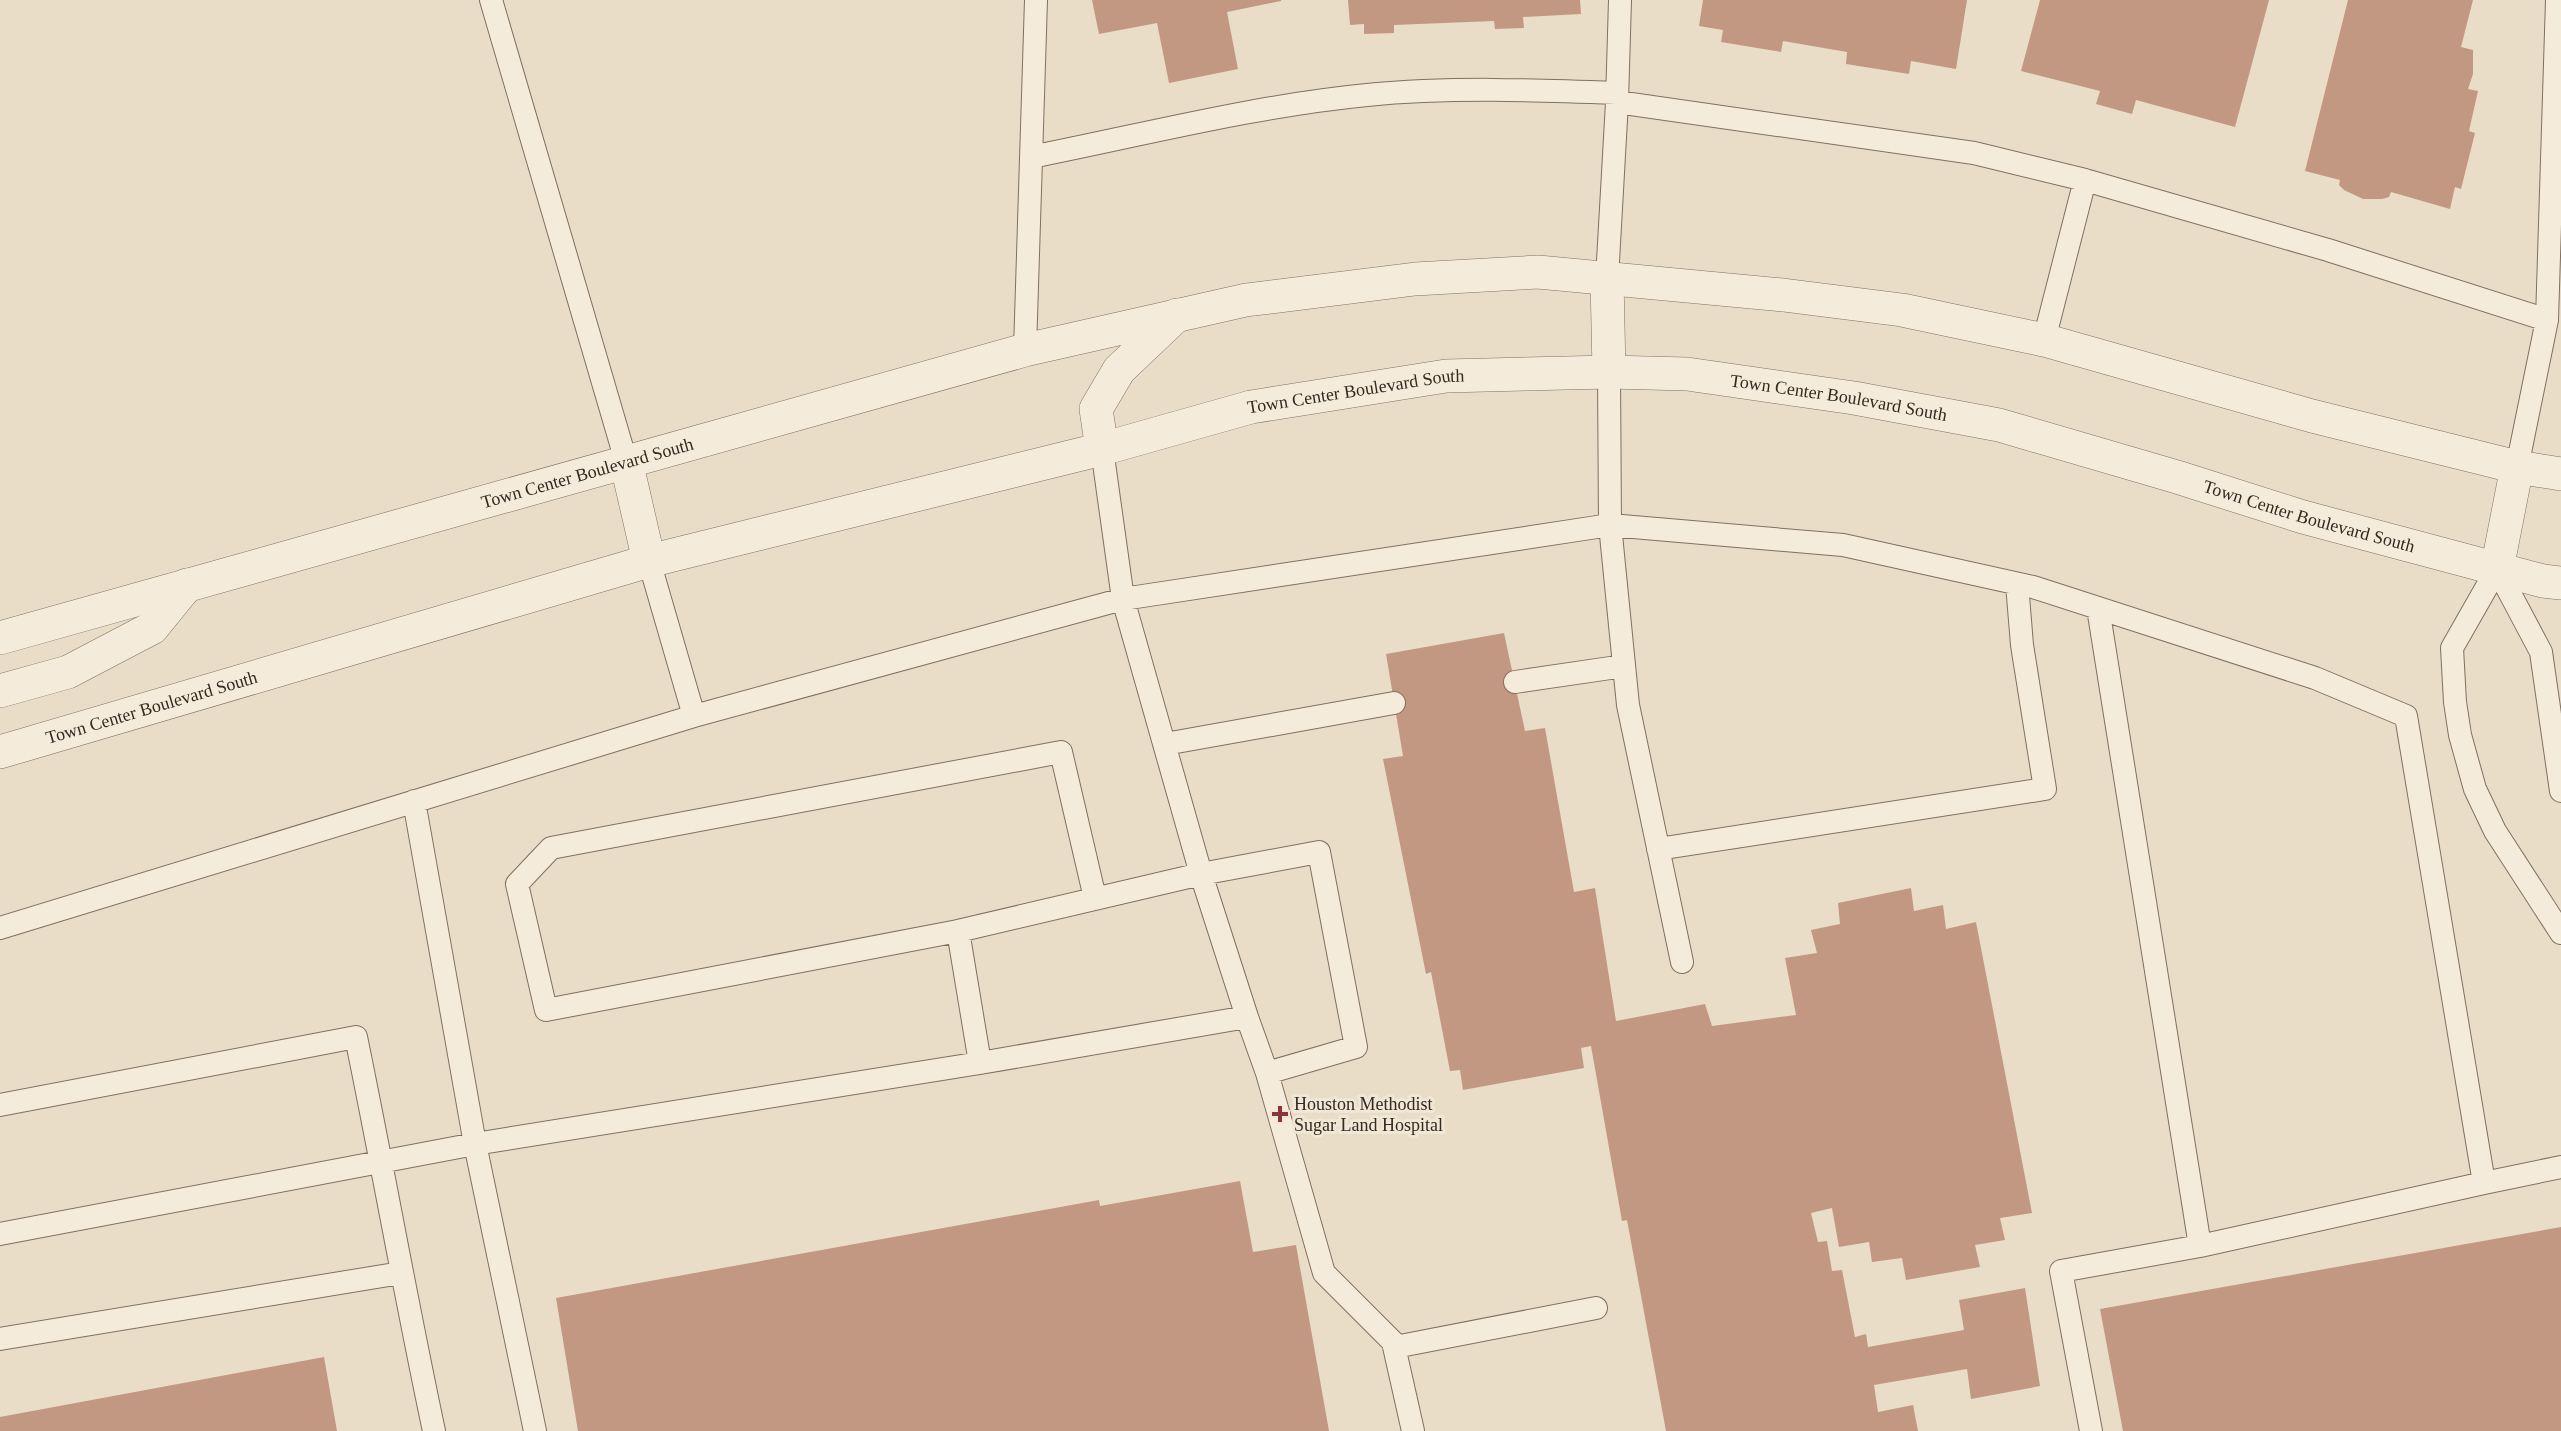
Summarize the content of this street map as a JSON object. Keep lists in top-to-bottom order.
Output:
{
  "streets": {
    "street": ["Town Center Boulevard South"]
  },
  "places": {
    "health": ["Houston Methodist Sugar Land Hospital"]
  }
}
